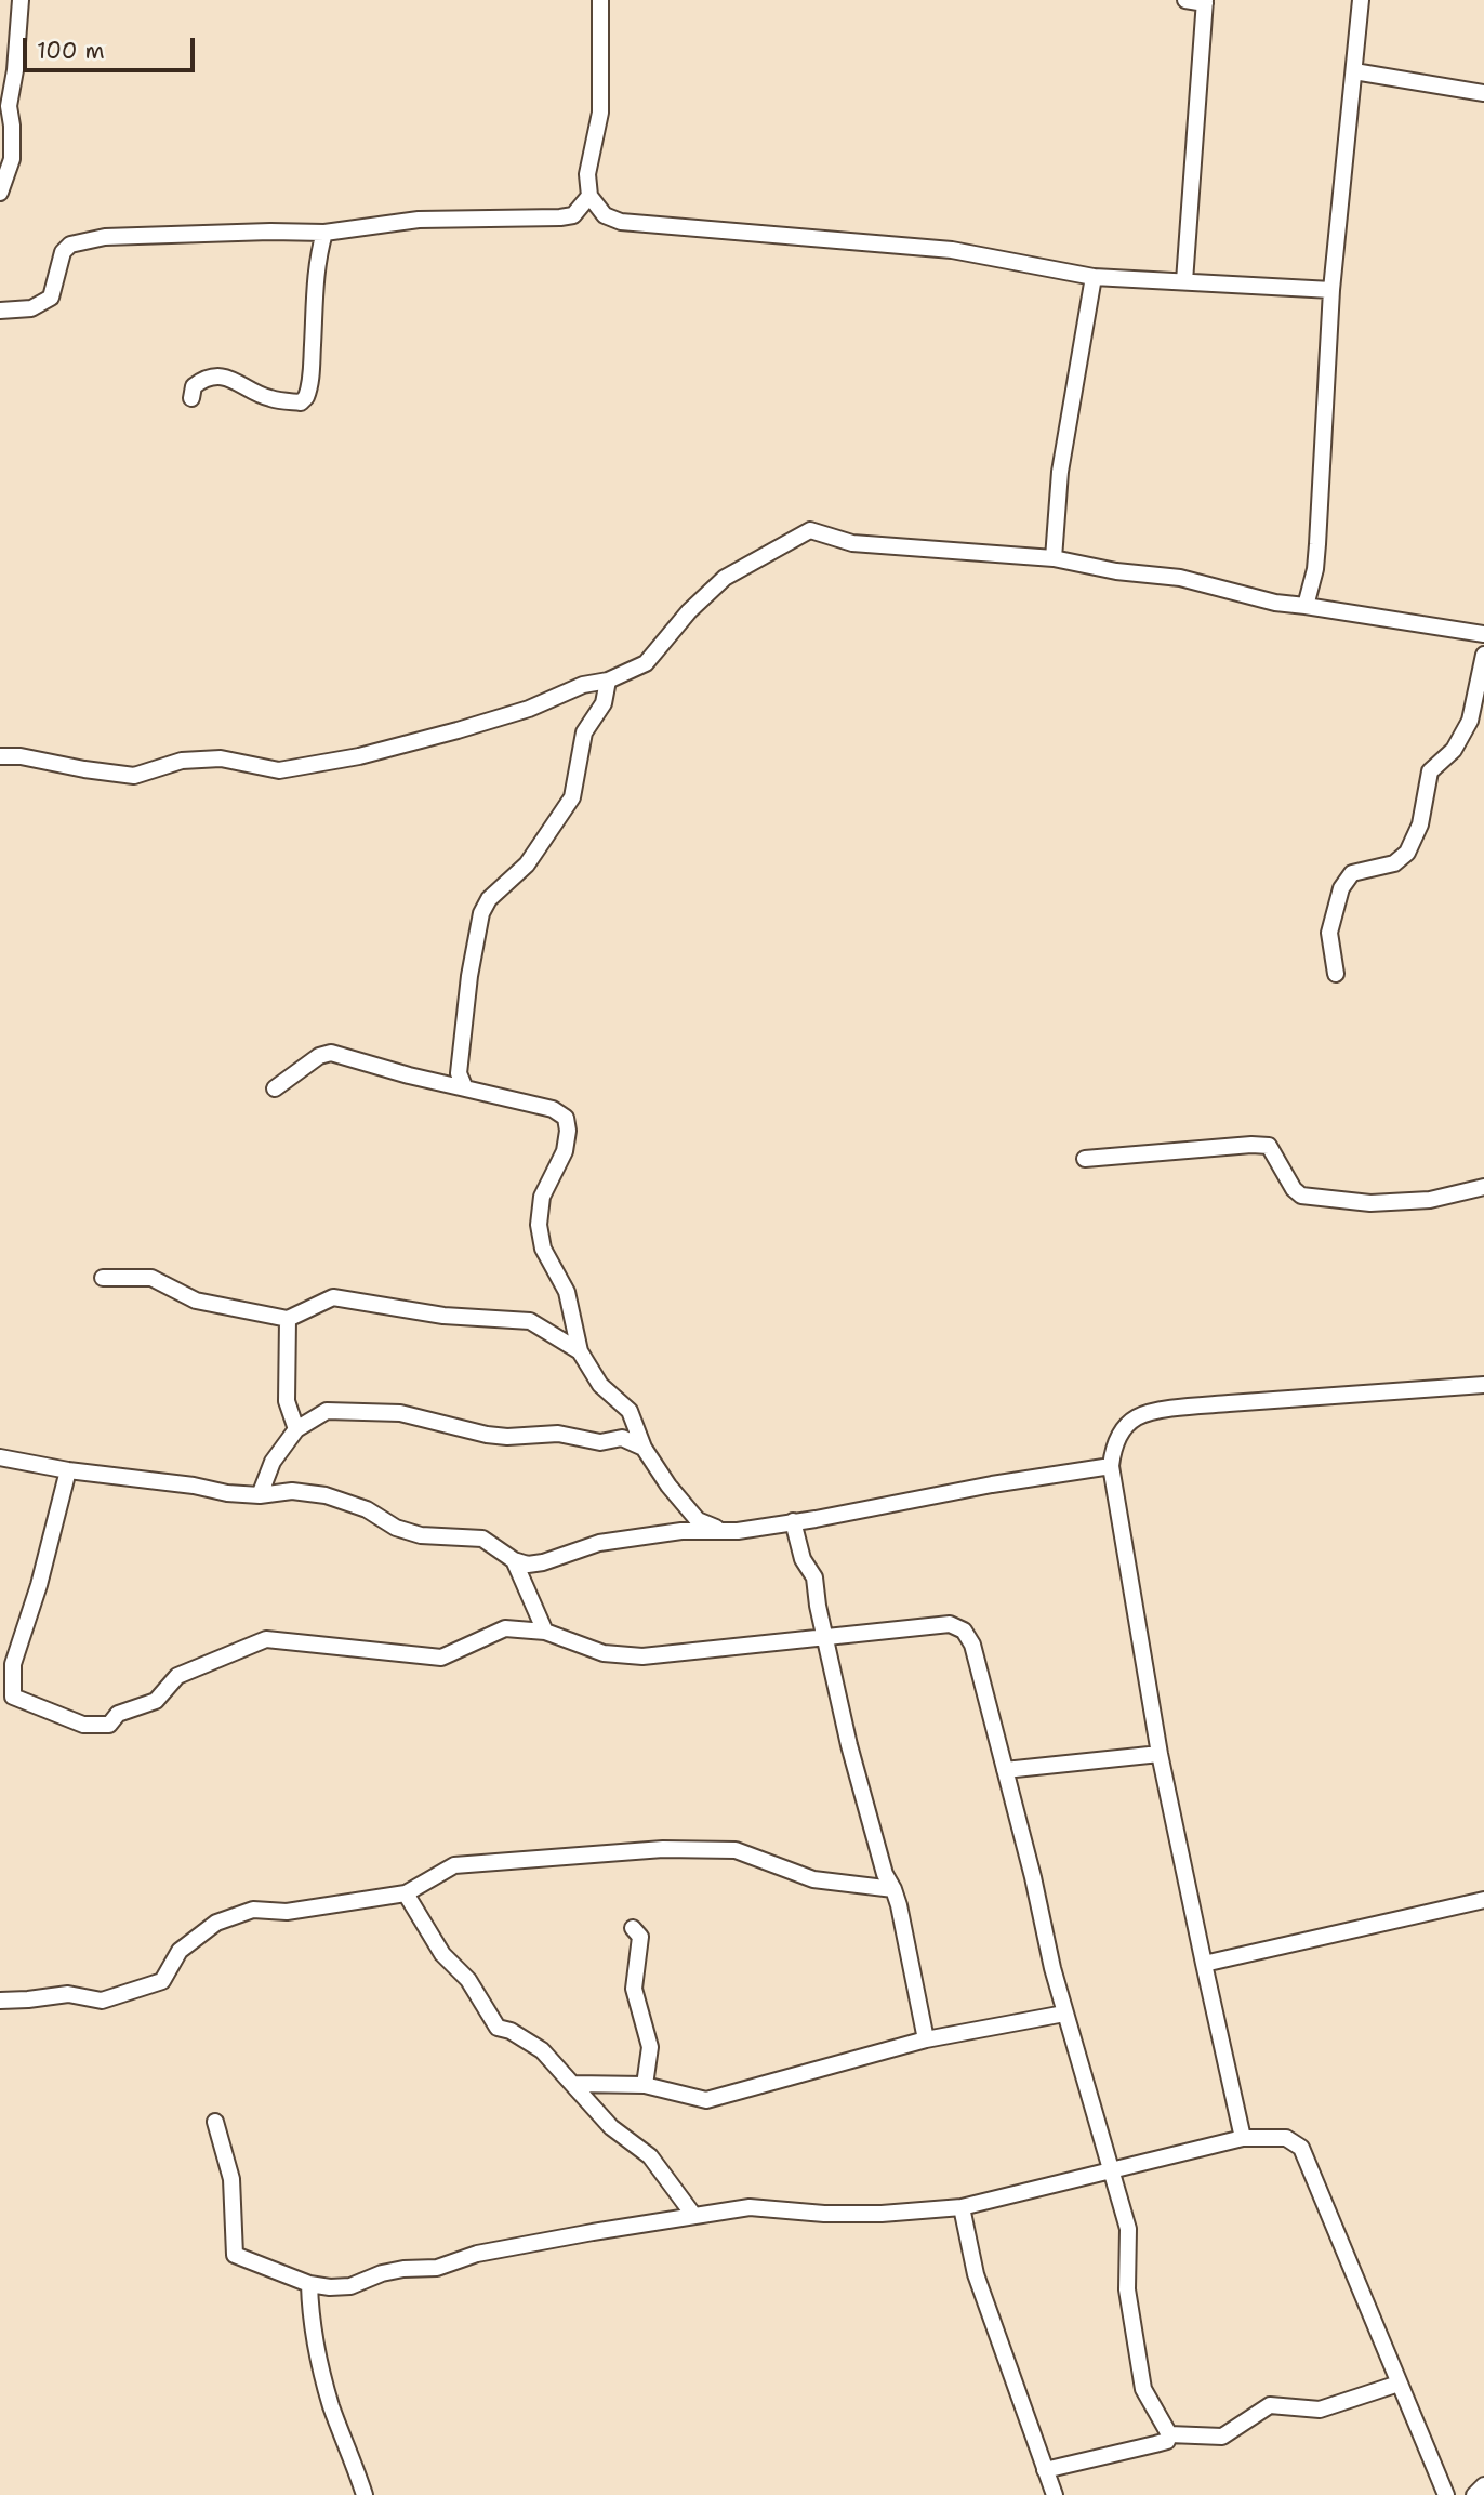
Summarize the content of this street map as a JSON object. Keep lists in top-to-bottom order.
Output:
{
  "scale_bar": "100 m"
}
